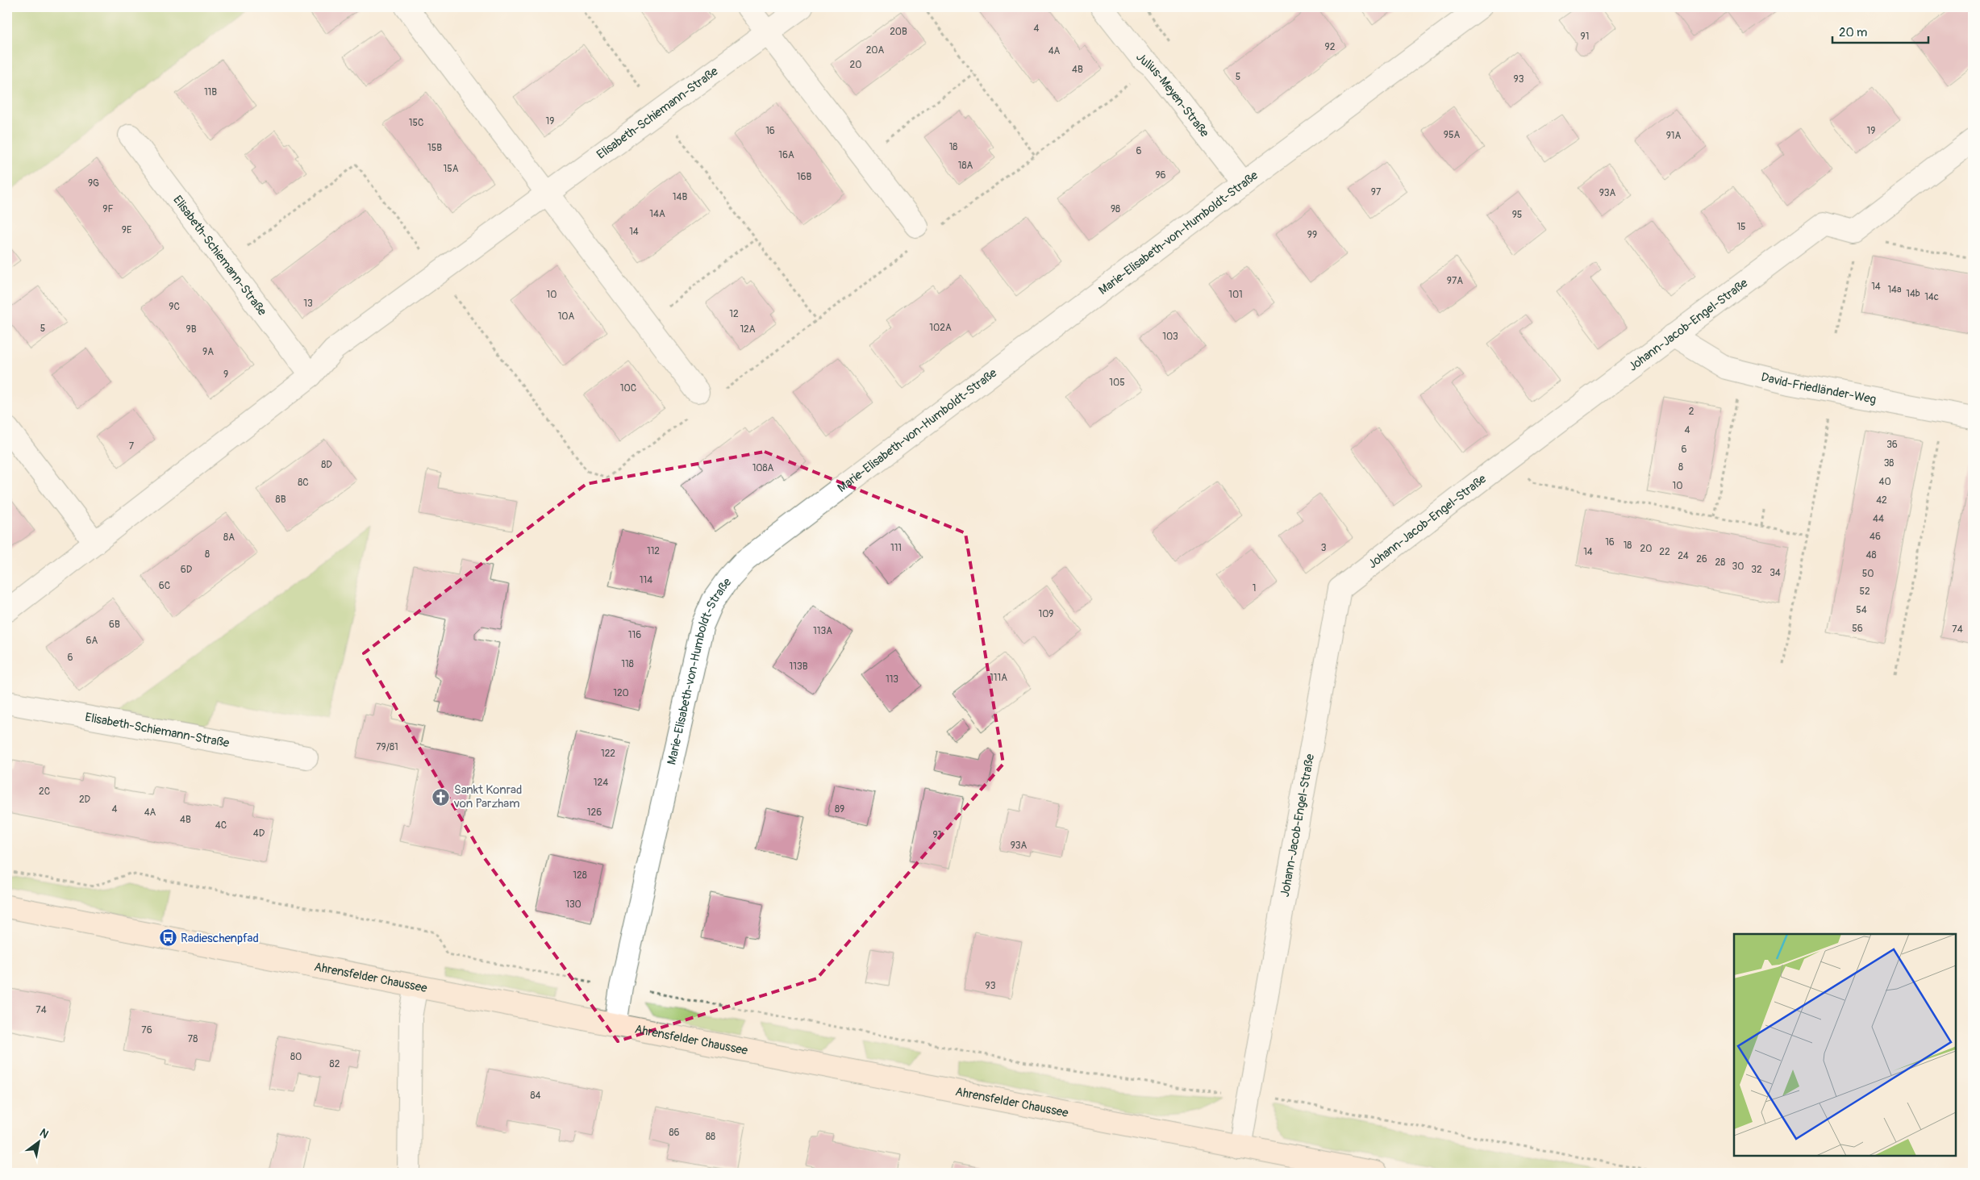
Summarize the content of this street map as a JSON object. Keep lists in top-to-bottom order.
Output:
{
  "streets": {
    "main road": ["Ahrensfelder Chaussee"],
    "street": [
      "Julius-Meyen-Straße",
      "Elisabeth-Schiemann-Straße",
      "Marie-Elisabeth-von-Humboldt-Straße",
      "Johann-Jacob-Engel-Straße",
      "David-Friedländer-Weg"
    ]
  },
  "crossings": [
    ["Julius-Meyen-Straße", "Marie-Elisabeth-von-Humboldt-Straße"],
    ["Marie-Elisabeth-von-Humboldt-Straße", "Ahrensfelder Chaussee"],
    ["Johann-Jacob-Engel-Straße", "David-Friedländer-Weg"],
    ["Johann-Jacob-Engel-Straße", "Ahrensfelder Chaussee"]
  ],
  "places": {
    "church": ["Sankt Konrad von Parzham"],
    "bus stop": ["Radieschenpfad"]
  },
  "house_numbers": [
    "4",
    "20B",
    "91",
    "92",
    "20A",
    "4A",
    "20",
    "4B",
    "5",
    "93",
    "11B",
    "19",
    "15C",
    "16",
    "19",
    "95A",
    "91A",
    "18",
    "15B",
    "6",
    "16A",
    "18A",
    "15A",
    "96",
    "16B",
    "9G",
    "97",
    "93A",
    "14B",
    "9F",
    "98",
    "14A",
    "95",
    "15",
    "9E",
    "14",
    "99",
    "97A",
    "14",
    "14a",
    "14b",
    "10",
    "101",
    "14c",
    "13",
    "9C",
    "12",
    "10A",
    "102A",
    "5",
    "9B",
    "12A",
    "103",
    "9A",
    "9",
    "105",
    "10C",
    "2",
    "4",
    "36",
    "7",
    "6",
    "38",
    "8D",
    "8",
    "108A",
    "40",
    "8C",
    "10",
    "8B",
    "42",
    "44",
    "46",
    "8A",
    "16",
    "18",
    "111",
    "3",
    "20",
    "112",
    "14",
    "22",
    "8",
    "48",
    "24",
    "26",
    "28",
    "30",
    "6D",
    "32",
    "34",
    "50",
    "114",
    "6C",
    "1",
    "52",
    "54",
    "109",
    "6B",
    "56",
    "74",
    "113A",
    "116",
    "6A",
    "6",
    "118",
    "113B",
    "111A",
    "113",
    "120",
    "79/81",
    "122",
    "124",
    "2C",
    "2D",
    "4",
    "89",
    "4A",
    "126",
    "4B",
    "4C",
    "4D",
    "91",
    "93A",
    "128",
    "130",
    "93",
    "74",
    "76",
    "78",
    "80",
    "82",
    "84",
    "86",
    "88"
  ],
  "scale_bar": "20 m",
  "north": "top right"
}
